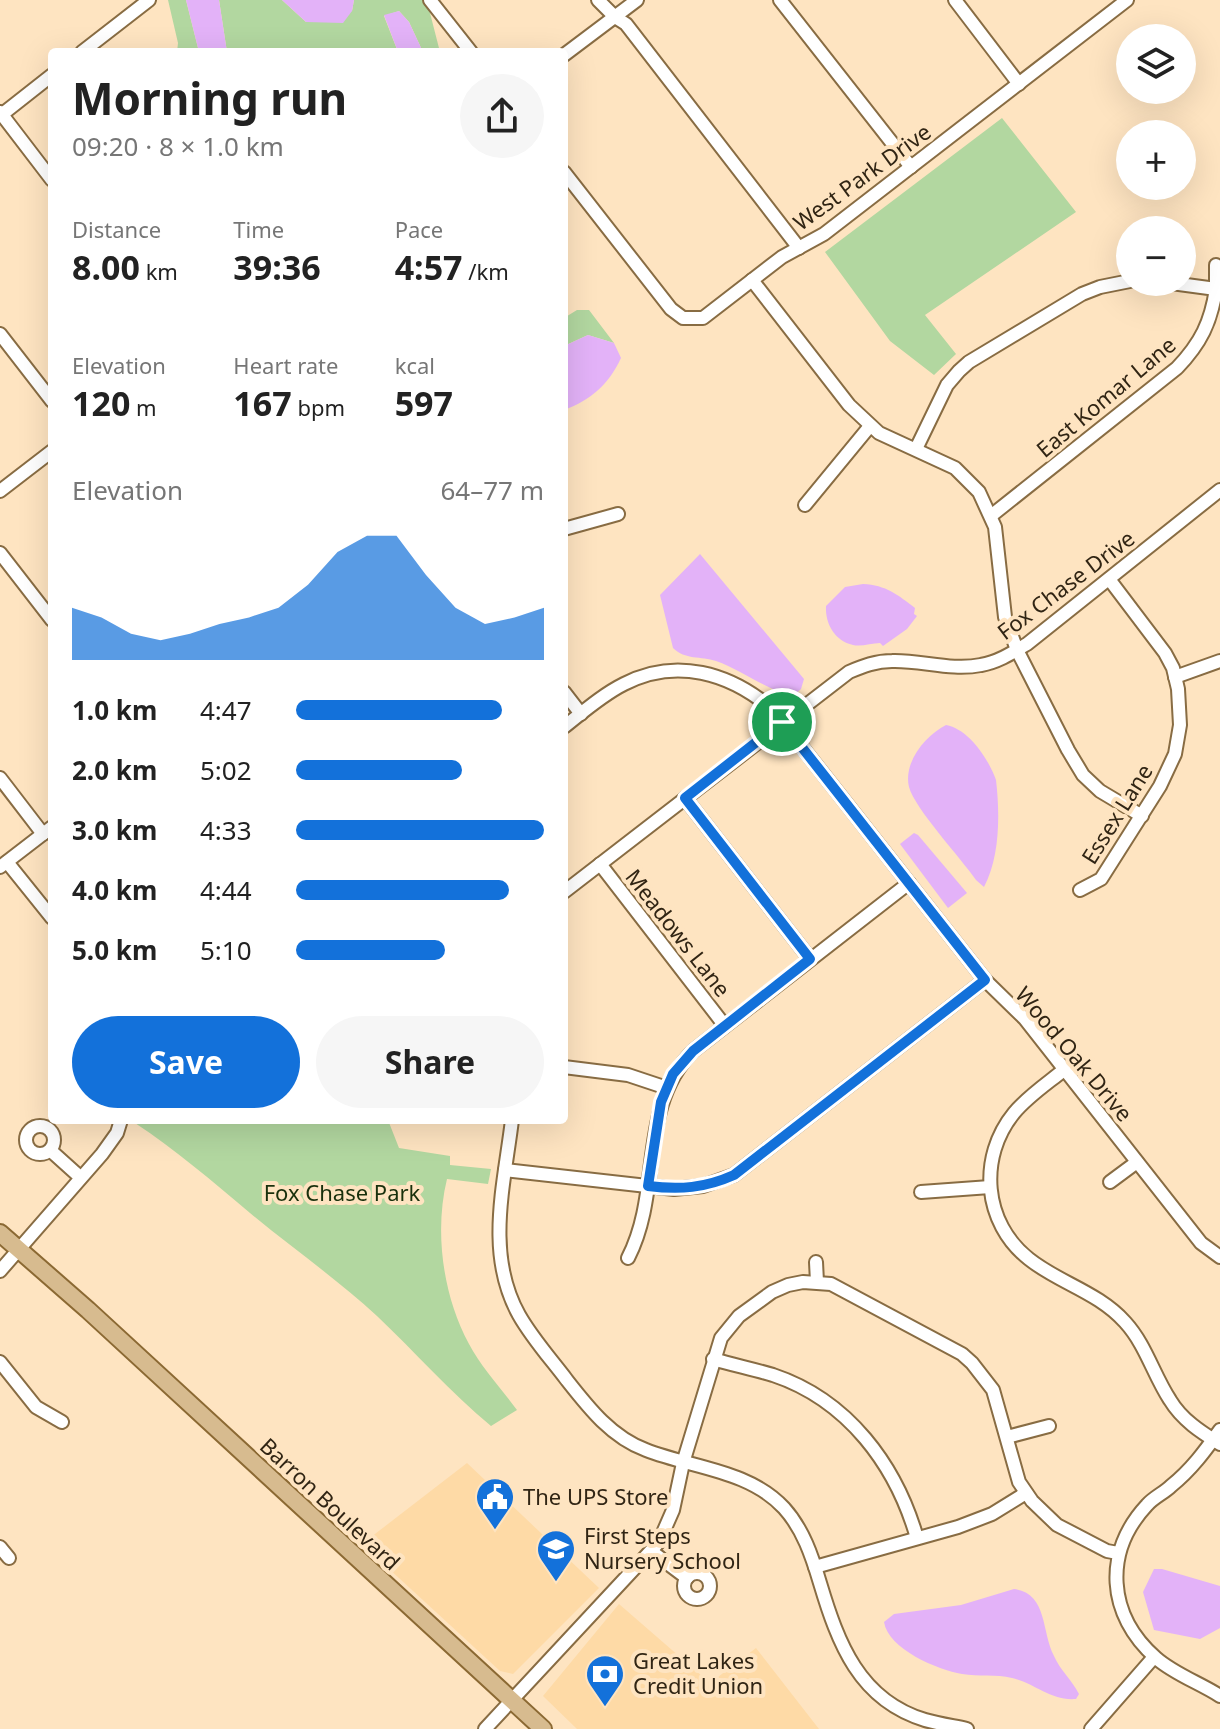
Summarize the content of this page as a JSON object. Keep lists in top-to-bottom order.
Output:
{
  "streets": {
    "main road": ["Barron Boulevard"],
    "street": [
      "West Park Drive",
      "East Komar Lane",
      "Fox Chase Drive",
      "Essex Lane",
      "Meadows Lane",
      "Wood Oak Drive"
    ]
  },
  "crossings": [
    ["Fox Chase Drive", "Essex Lane"],
    ["Fox Chase Drive", "Meadows Lane"],
    ["Fox Chase Drive", "Wood Oak Drive"]
  ],
  "parks": ["Fox Chase Park"],
  "places": {
    "public building": ["The UPS Store"],
    "school or university": ["First Steps Nursery School"],
    "bank": ["Great Lakes Credit Union"]
  },
  "page": {
    "map_buttons": ["+", "−"],
    "heading": ["Morning run", "09:20 · 8 × 1.0 km"],
    "stats": [
      ["Distance", "8.00 km"],
      ["Time", "39:36"],
      ["Pace", "4:57 /km"],
      ["Elevation", "120 m"],
      ["Heart rate", "167 bpm"],
      ["kcal", "597"]
    ],
    "chart": ["Elevation", "64–77 m"],
    "list": [
      {
        "name": "1.0 km",
        "note": "4:47"
      },
      {
        "name": "2.0 km",
        "note": "5:02"
      },
      {
        "name": "3.0 km",
        "note": "4:33"
      },
      {
        "name": "4.0 km",
        "note": "4:44"
      },
      {
        "name": "5.0 km",
        "note": "5:10"
      }
    ],
    "buttons": ["Save", "Share"]
  }
}
